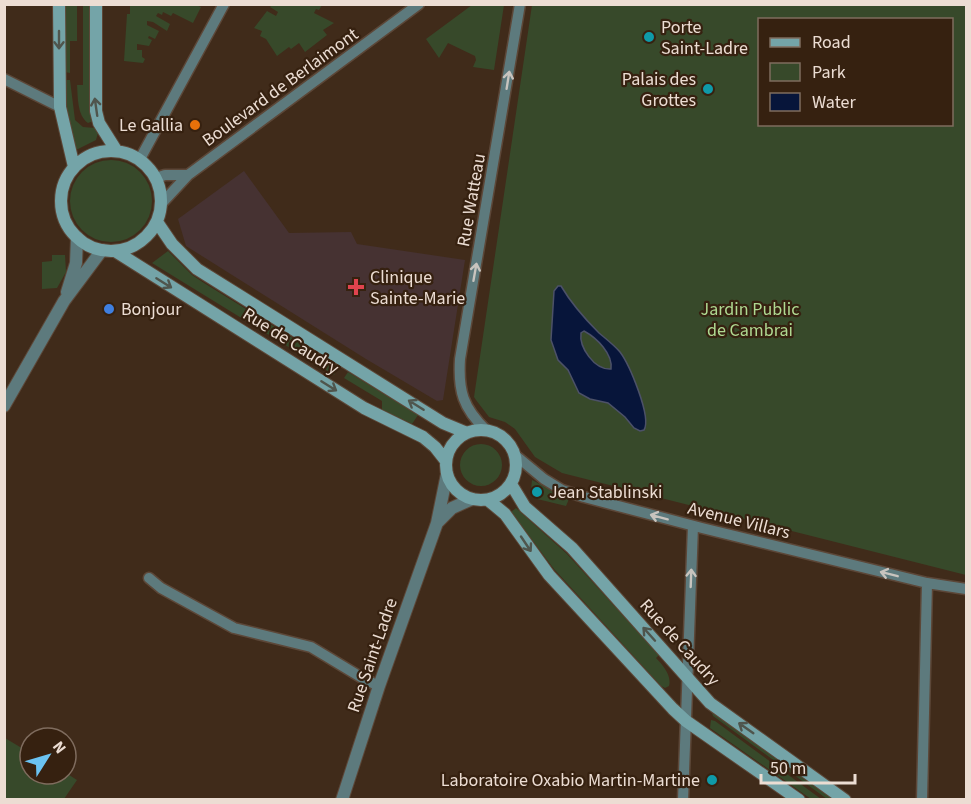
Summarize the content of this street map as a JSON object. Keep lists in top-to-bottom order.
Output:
{
  "streets": {
    "main road": ["Rue de Caudry"],
    "street": [
      "Boulevard de Berlaimont",
      "Rue Watteau",
      "Avenue Villars",
      "Rue Saint-Ladre"
    ]
  },
  "crossings": [
    ["Boulevard de Berlaimont", "Rue de Caudry"],
    ["Rue Watteau", "Rue de Caudry"],
    ["Rue Watteau", "Avenue Villars"],
    ["Rue Watteau", "Rue Saint-Ladre"],
    ["Rue de Caudry", "Avenue Villars"],
    ["Rue de Caudry", "Rue Saint-Ladre"],
    ["Avenue Villars", "Rue Saint-Ladre"]
  ],
  "one_way": ["Rue Watteau", "Avenue Villars"],
  "parks": ["Jardin Public de Cambrai"],
  "places": {
    "other": [
      "Porte Saint-Ladre",
      "Palais des Grottes",
      "Le Gallia",
      "Bonjour",
      "Jean Stablinski",
      "Laboratoire Oxabio Martin-Martine"
    ],
    "health": ["Clinique Sainte-Marie"]
  },
  "legend": ["Road", "Park", "Water"],
  "scale_bar": "50 m",
  "north": "top right"
}
